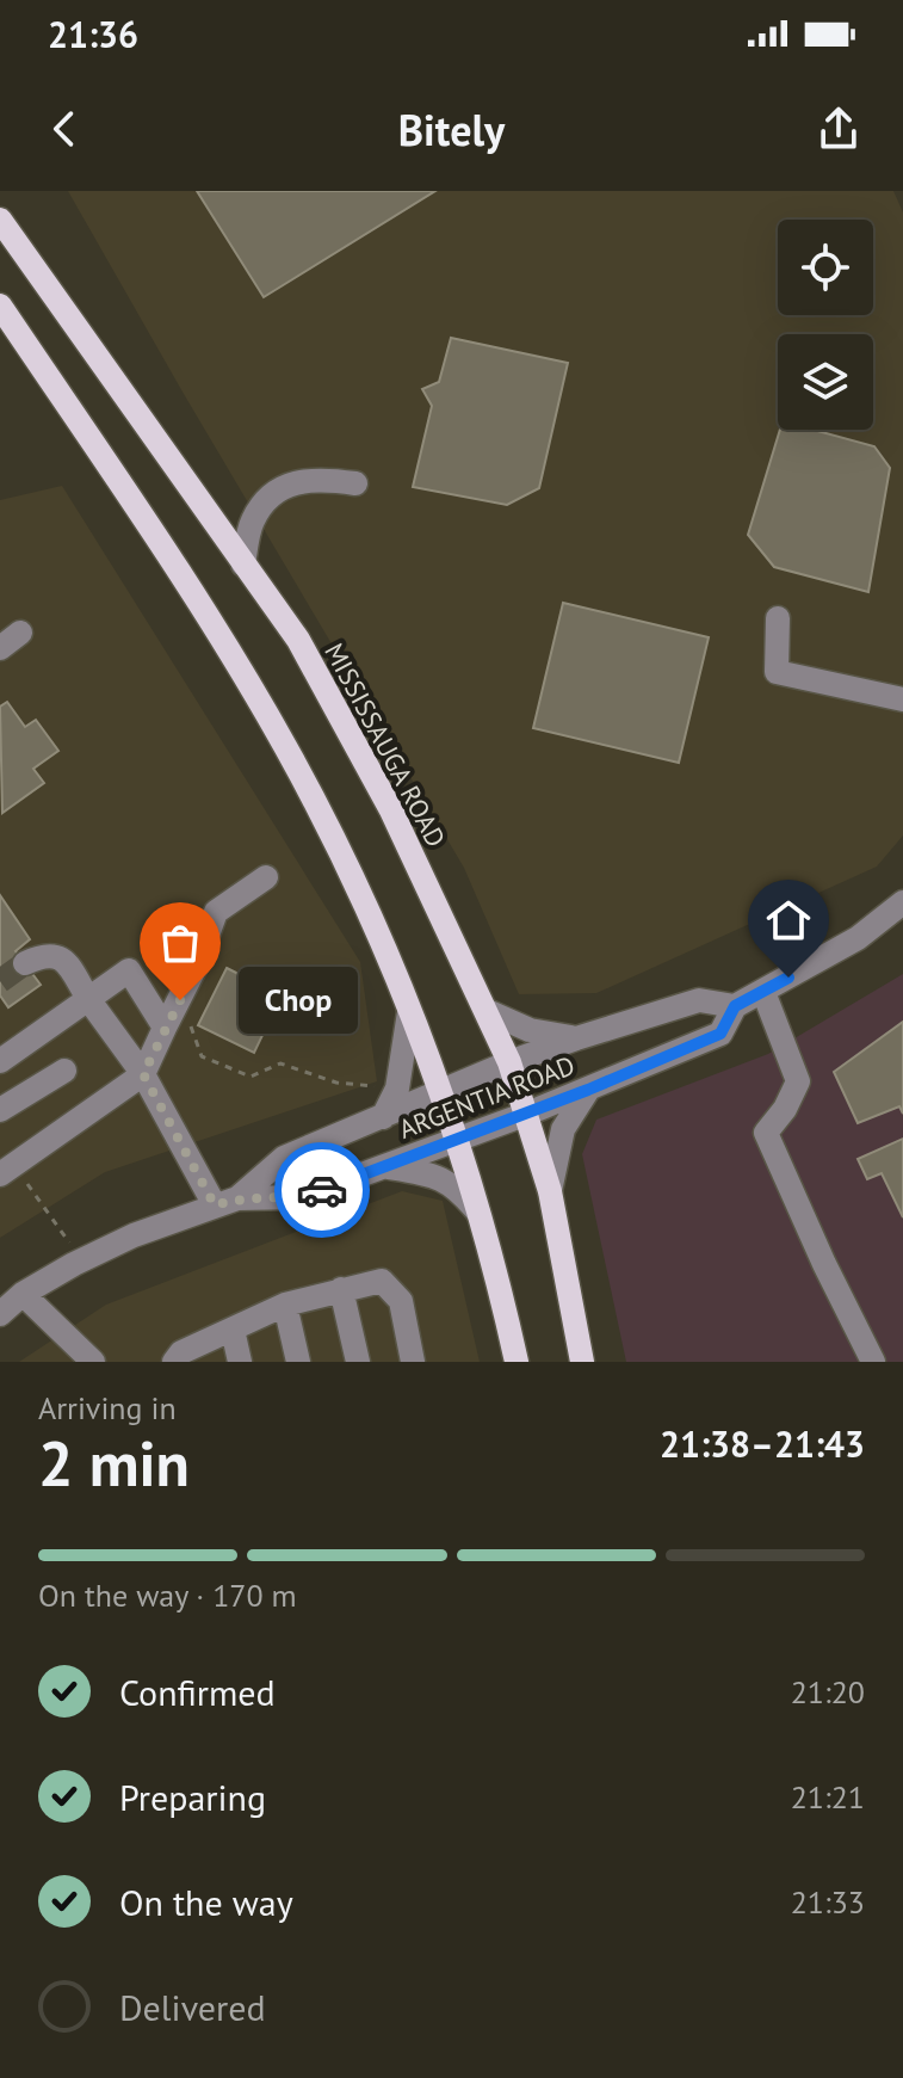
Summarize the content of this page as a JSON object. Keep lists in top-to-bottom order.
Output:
{
  "streets": {
    "main road": ["MISSISSAUGA ROAD"],
    "street": ["ARGENTIA ROAD"]
  },
  "crossings": [
    ["MISSISSAUGA ROAD", "ARGENTIA ROAD"]
  ],
  "places": ["Chop"],
  "page": {
    "status": "21:36",
    "header": "Bitely",
    "bubble": "Chop",
    "heading": ["2 min", "Arriving in", "21:38–21:43"],
    "bar": "On the way · 170 m",
    "list": [
      ["Confirmed", "21:20"],
      ["Preparing", "21:21"],
      ["On the way", "21:33"],
      "Delivered"
    ]
  }
}
